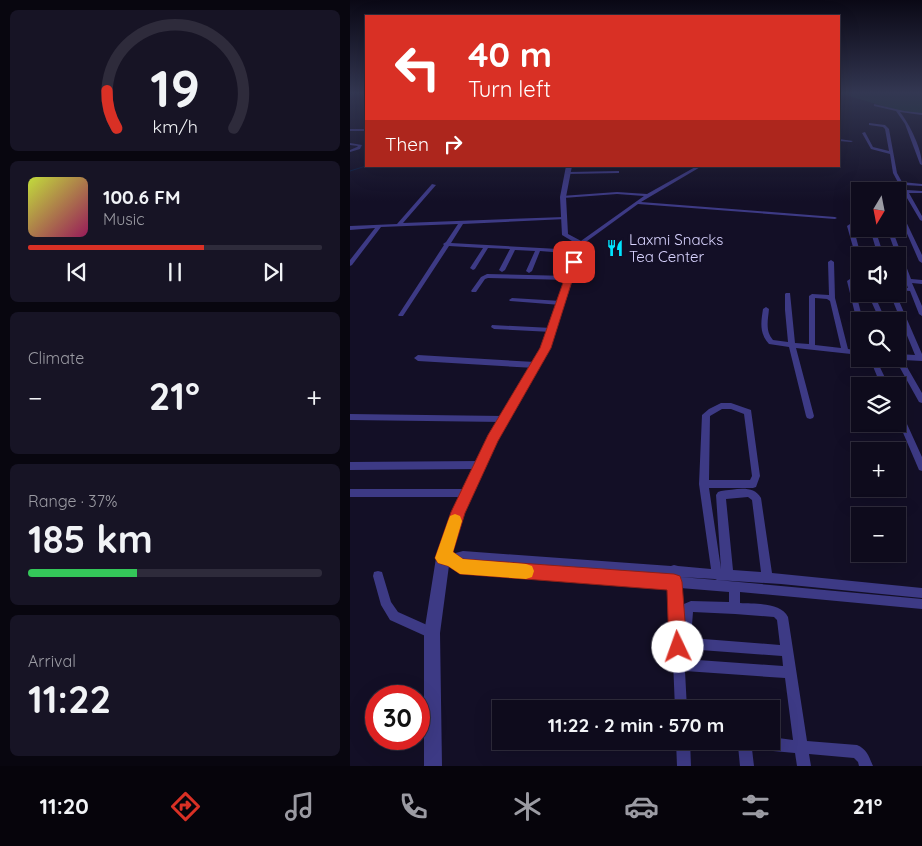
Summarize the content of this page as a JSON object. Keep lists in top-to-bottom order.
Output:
{
  "places": {
    "restaurant": ["Laxmi Snacks Tea Center"]
  },
  "north": "bottom",
  "page": {
    "turn": ["40 m", "Turn left"],
    "then": "Then",
    "song": ["100.6 FM", "Music"],
    "map_buttons": ["+", "−"],
    "tile": [
      "Climate",
      ["Range · 37%", "185 km"],
      ["Arrival", "11:22"]
    ],
    "heat": ["−", "21°", "+"],
    "limit": "30",
    "trip": "11:22 · 2 min · 570 m",
    "tabs": ["11:20", "21°"],
    "gauge": ["19", "km/h"]
  }
}
